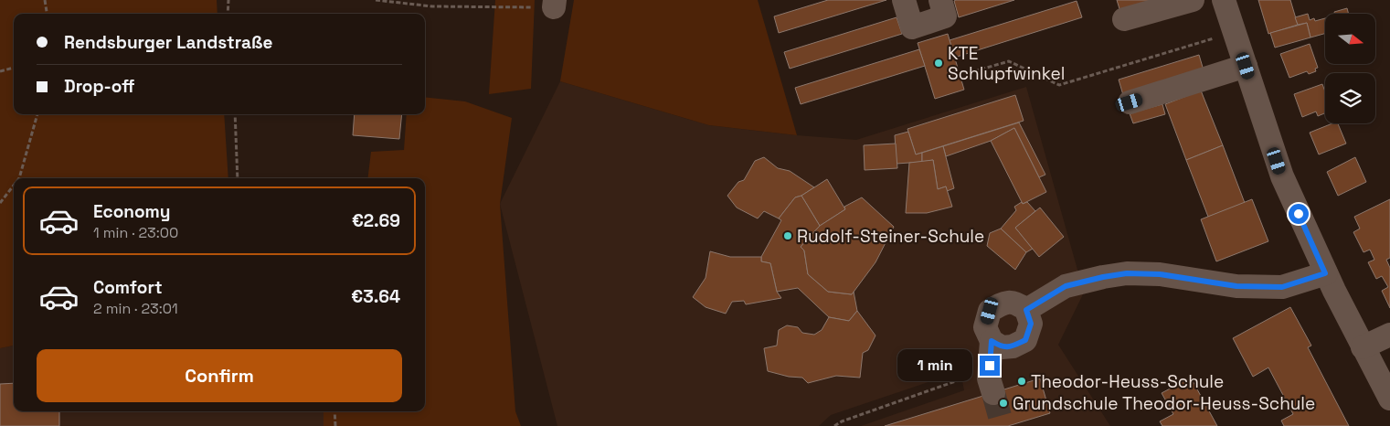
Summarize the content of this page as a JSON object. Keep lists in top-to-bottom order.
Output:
{
  "places": [
    "KTE Schlupfwinkel",
    "Rudolf-Steiner-Schule",
    "Theodor-Heuss-Schule",
    "Grundschule Theodor-Heuss-Schule"
  ],
  "north": "right",
  "page": {
    "banner": ["Rendsburger Landstraße", "Drop-off"],
    "list": [
      {
        "name": "Economy",
        "note": "1 min · 23:00",
        "value": "€2.69"
      },
      {
        "name": "Comfort",
        "note": "2 min · 23:01",
        "value": "€3.64"
      }
    ],
    "buttons": "Confirm",
    "bubble": "1 min"
  }
}
